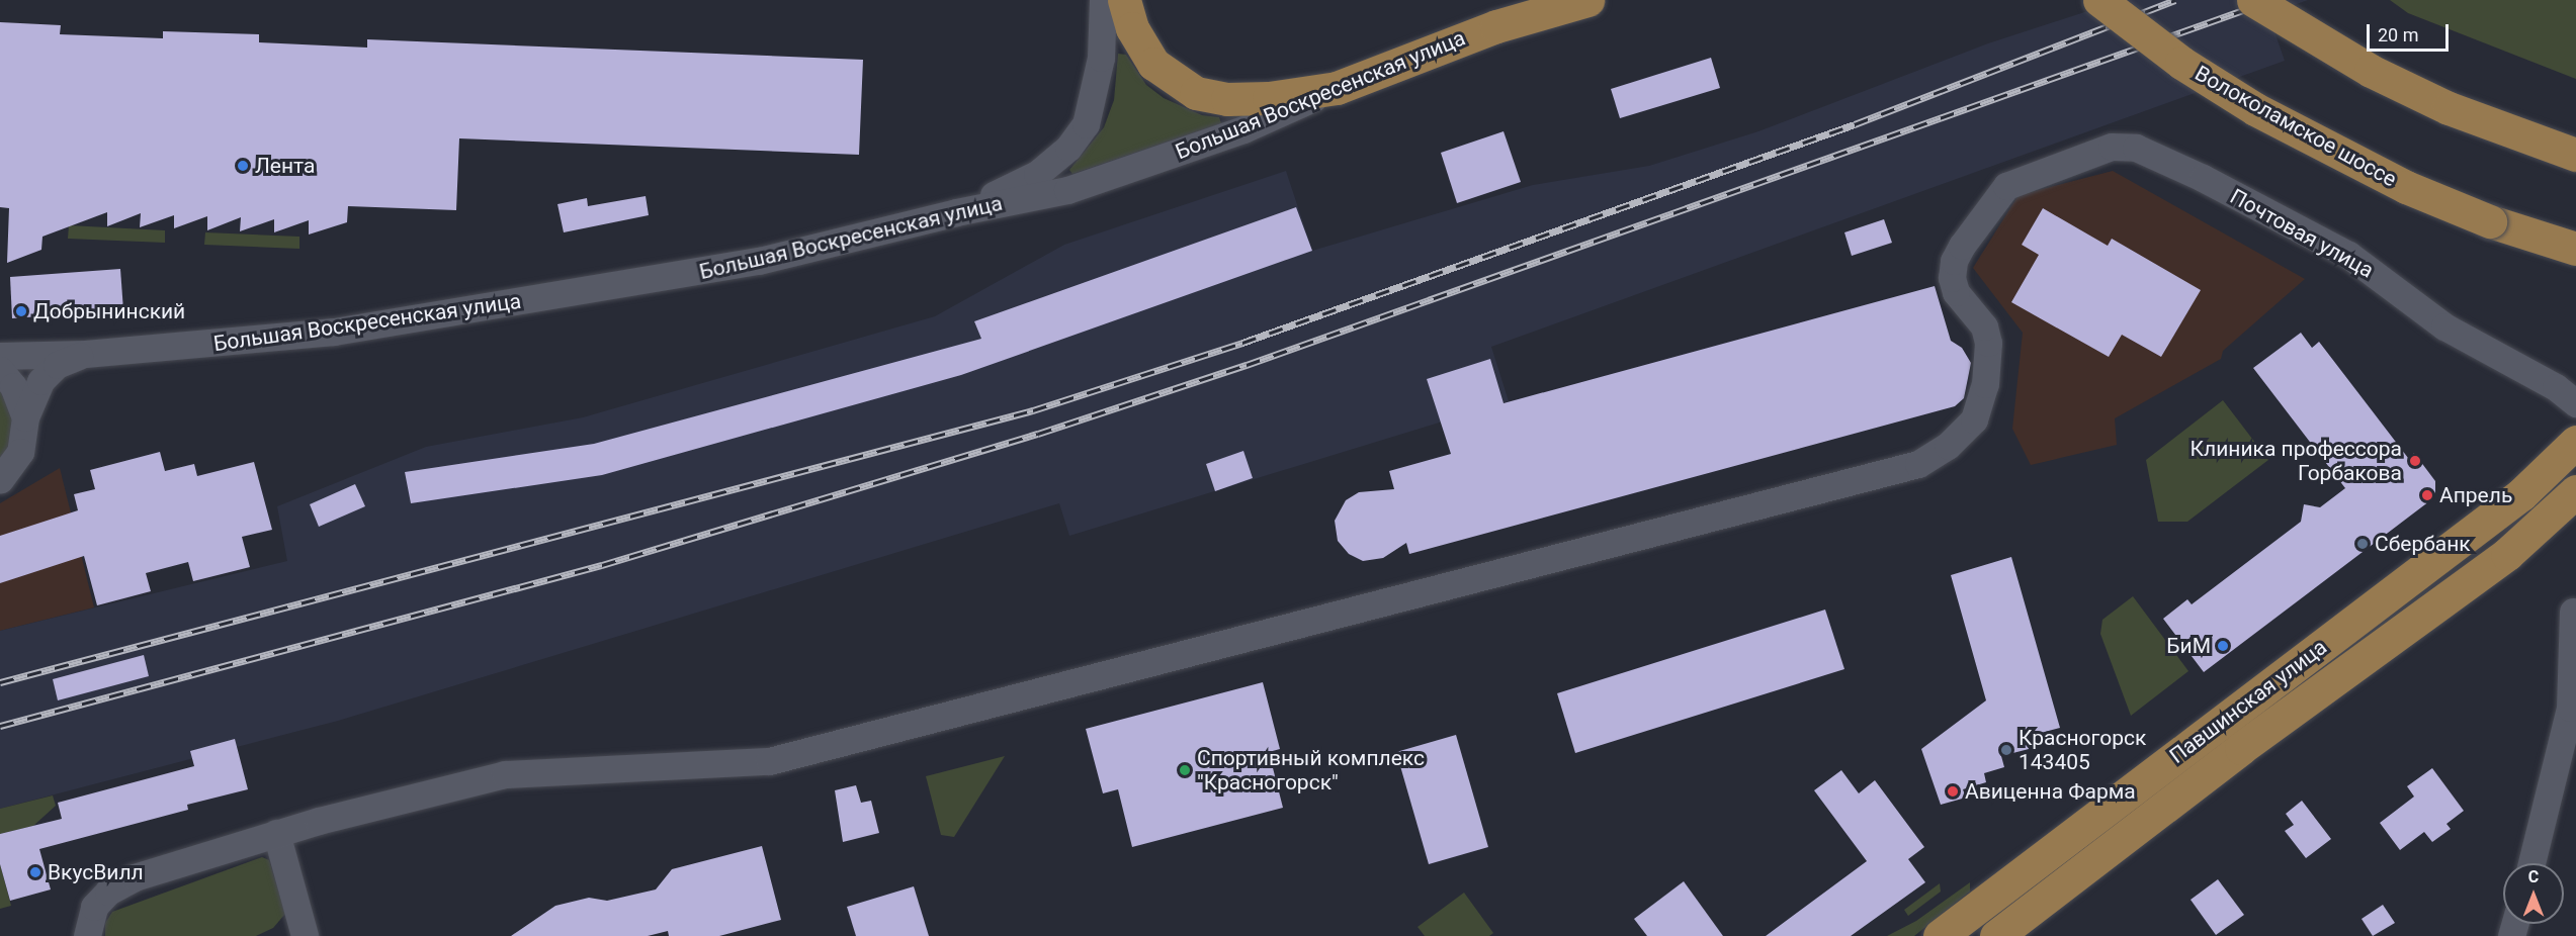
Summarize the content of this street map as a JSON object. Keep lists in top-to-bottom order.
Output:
{
  "streets": {
    "main road": ["Большая Воскресенская улица", "Волоколамское шоссе", "Павшинская улица"],
    "street": ["Почтовая улица"]
  },
  "places": [
    "Лента",
    "Добрынинский",
    "Клиника профессора Горбакова",
    "Апрель",
    "Сбербанк",
    "БиМ",
    "Красногорск 143405",
    "Спортивный комплекс \"Красногорск\"",
    "Авиценна Фарма",
    "ВкусВилл"
  ],
  "scale_bar": "20 m",
  "north": "top"
}
